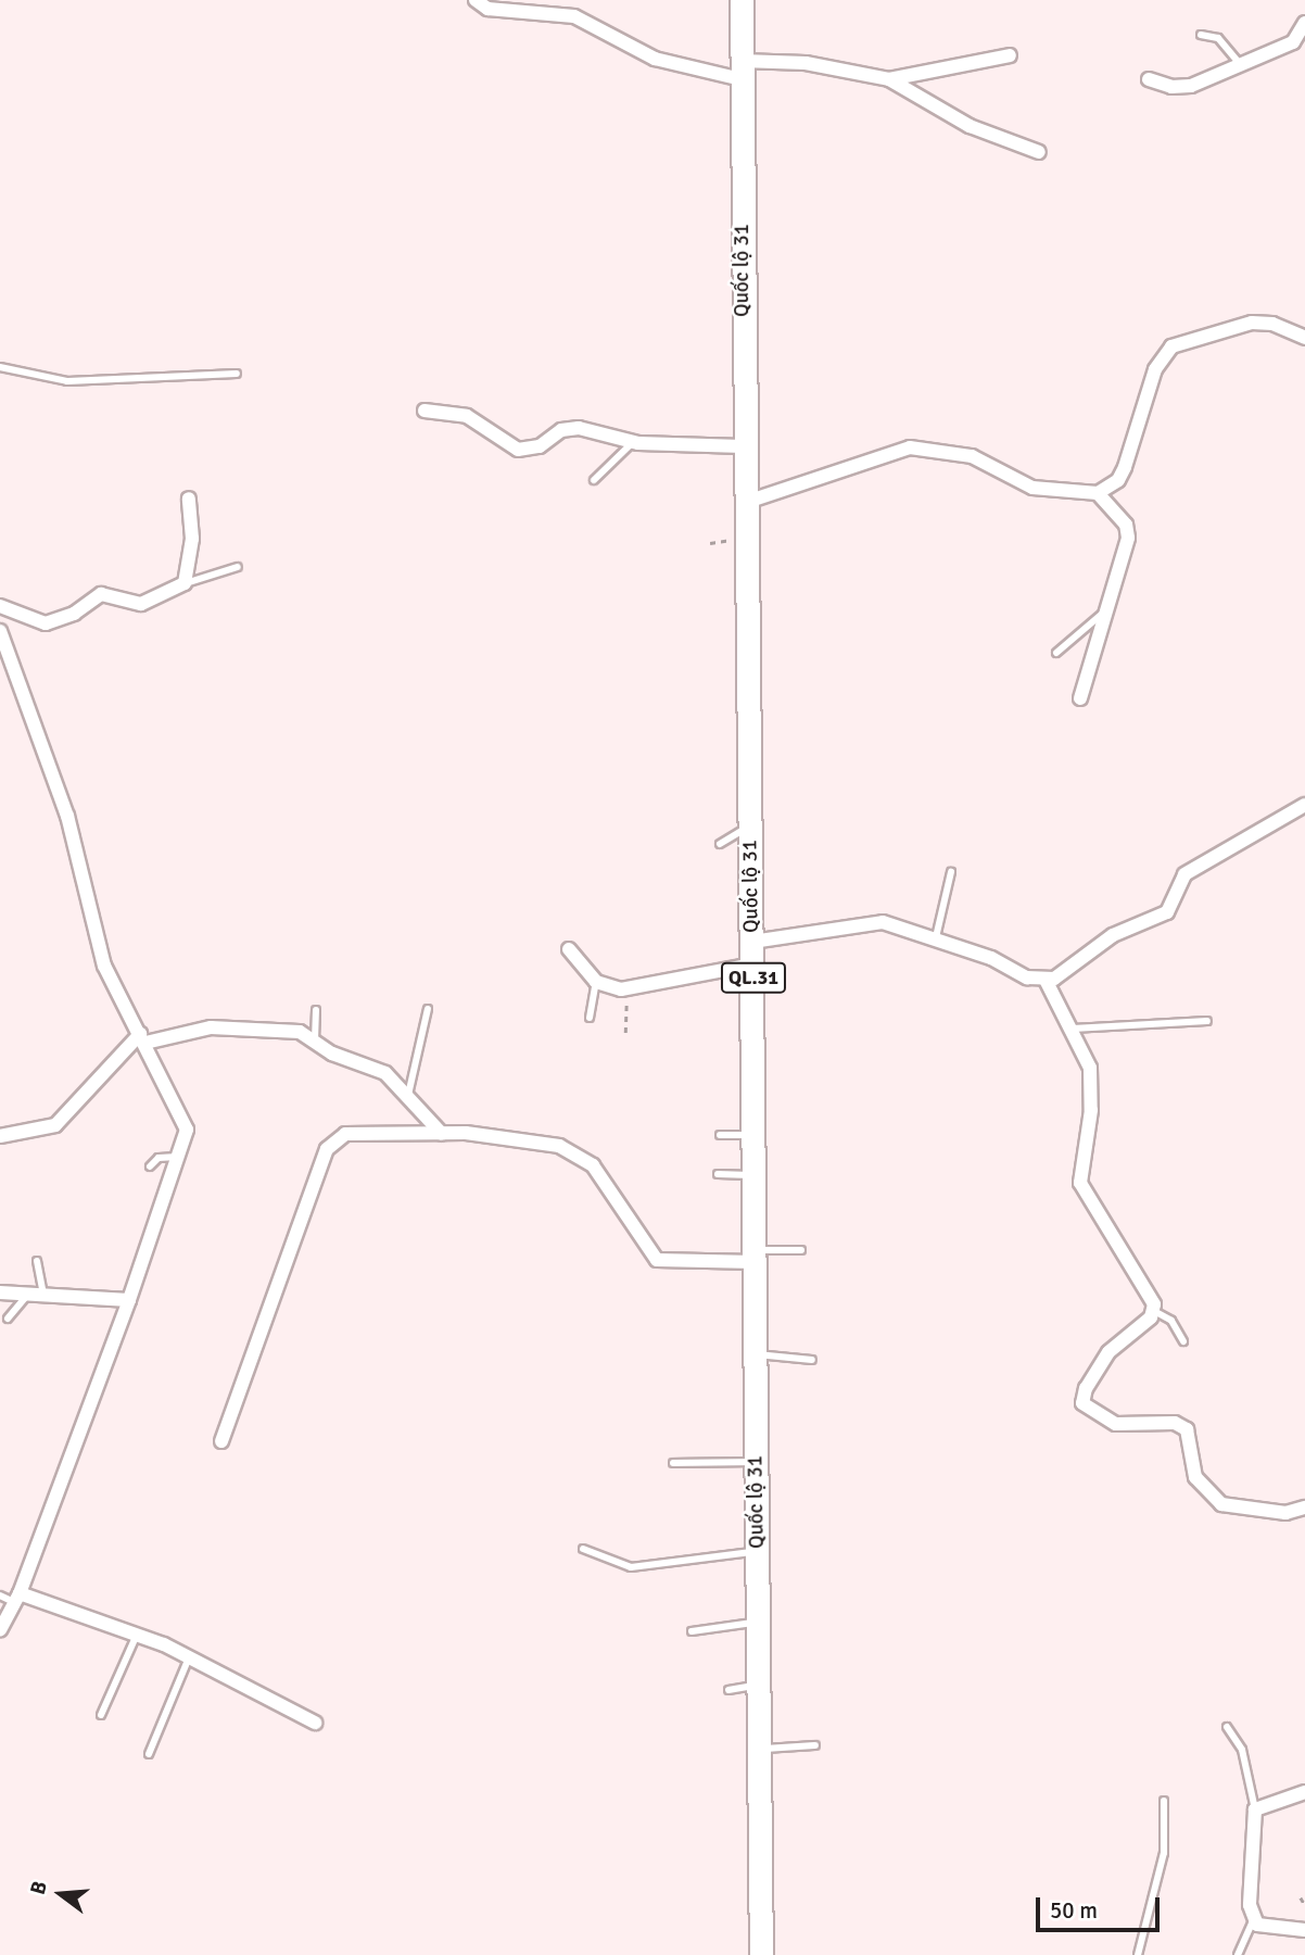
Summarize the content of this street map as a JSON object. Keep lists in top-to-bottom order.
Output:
{
  "streets": {
    "highway": ["Quốc lộ 31", "QL.31"]
  },
  "scale_bar": "50 m",
  "north": "left"
}
